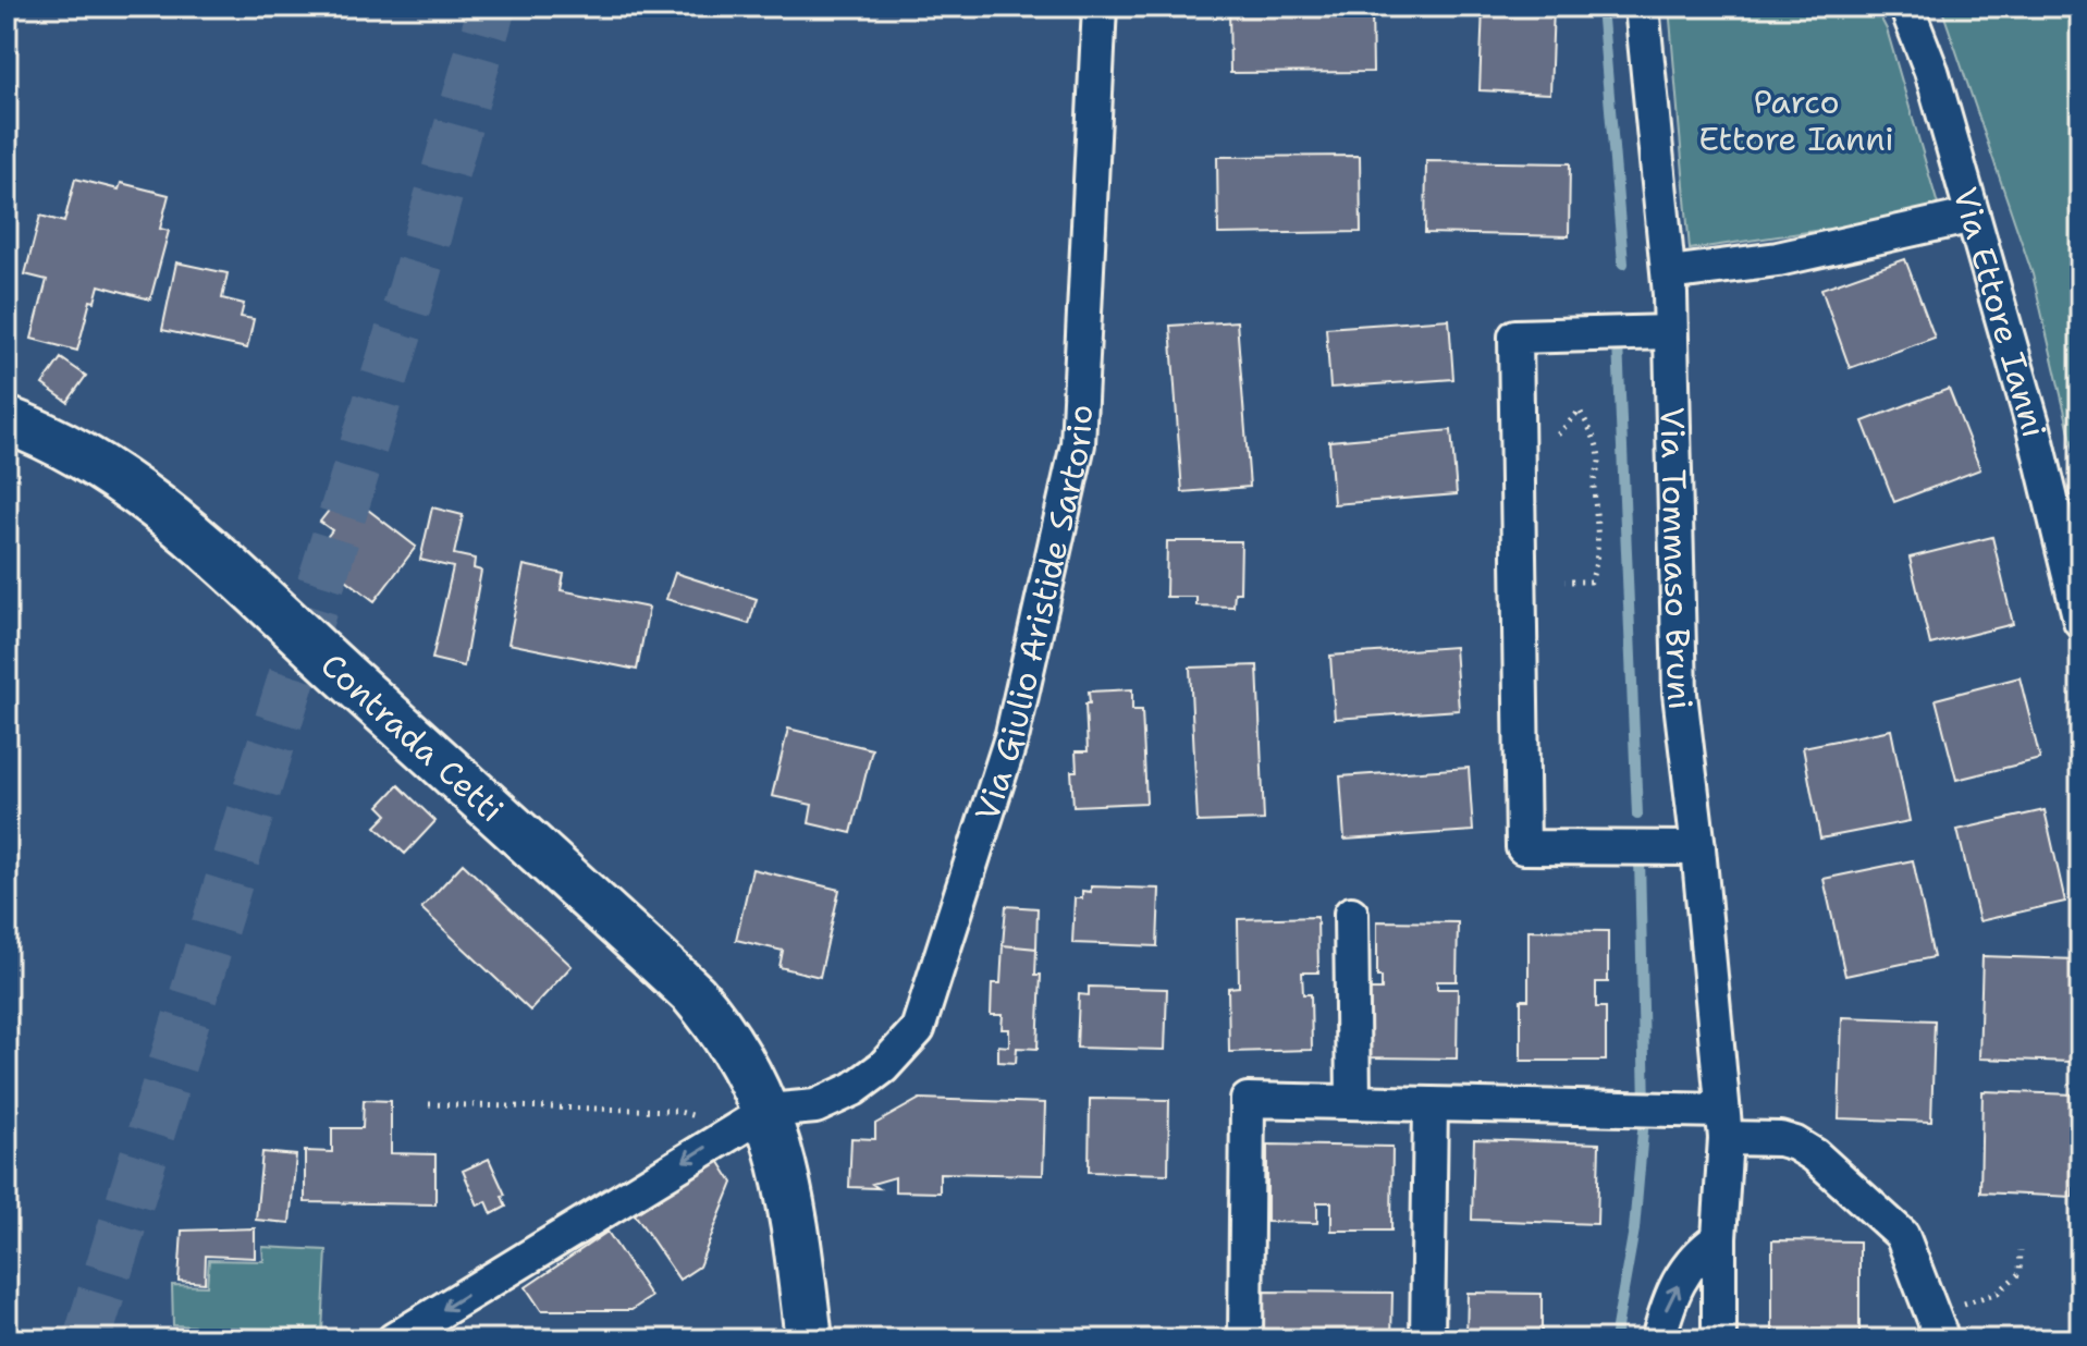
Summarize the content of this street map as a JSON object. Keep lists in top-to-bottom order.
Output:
{
  "streets": {
    "main road": ["Contrada Cetti"],
    "street": ["Via Ettore Ianni", "Via Tommaso Bruni", "Via Giulio Aristide Sartorio"]
  },
  "crossings": [
    ["Via Giulio Aristide Sartorio", "Contrada Cetti"]
  ],
  "parks": ["Parco Ettore Ianni"]
}
